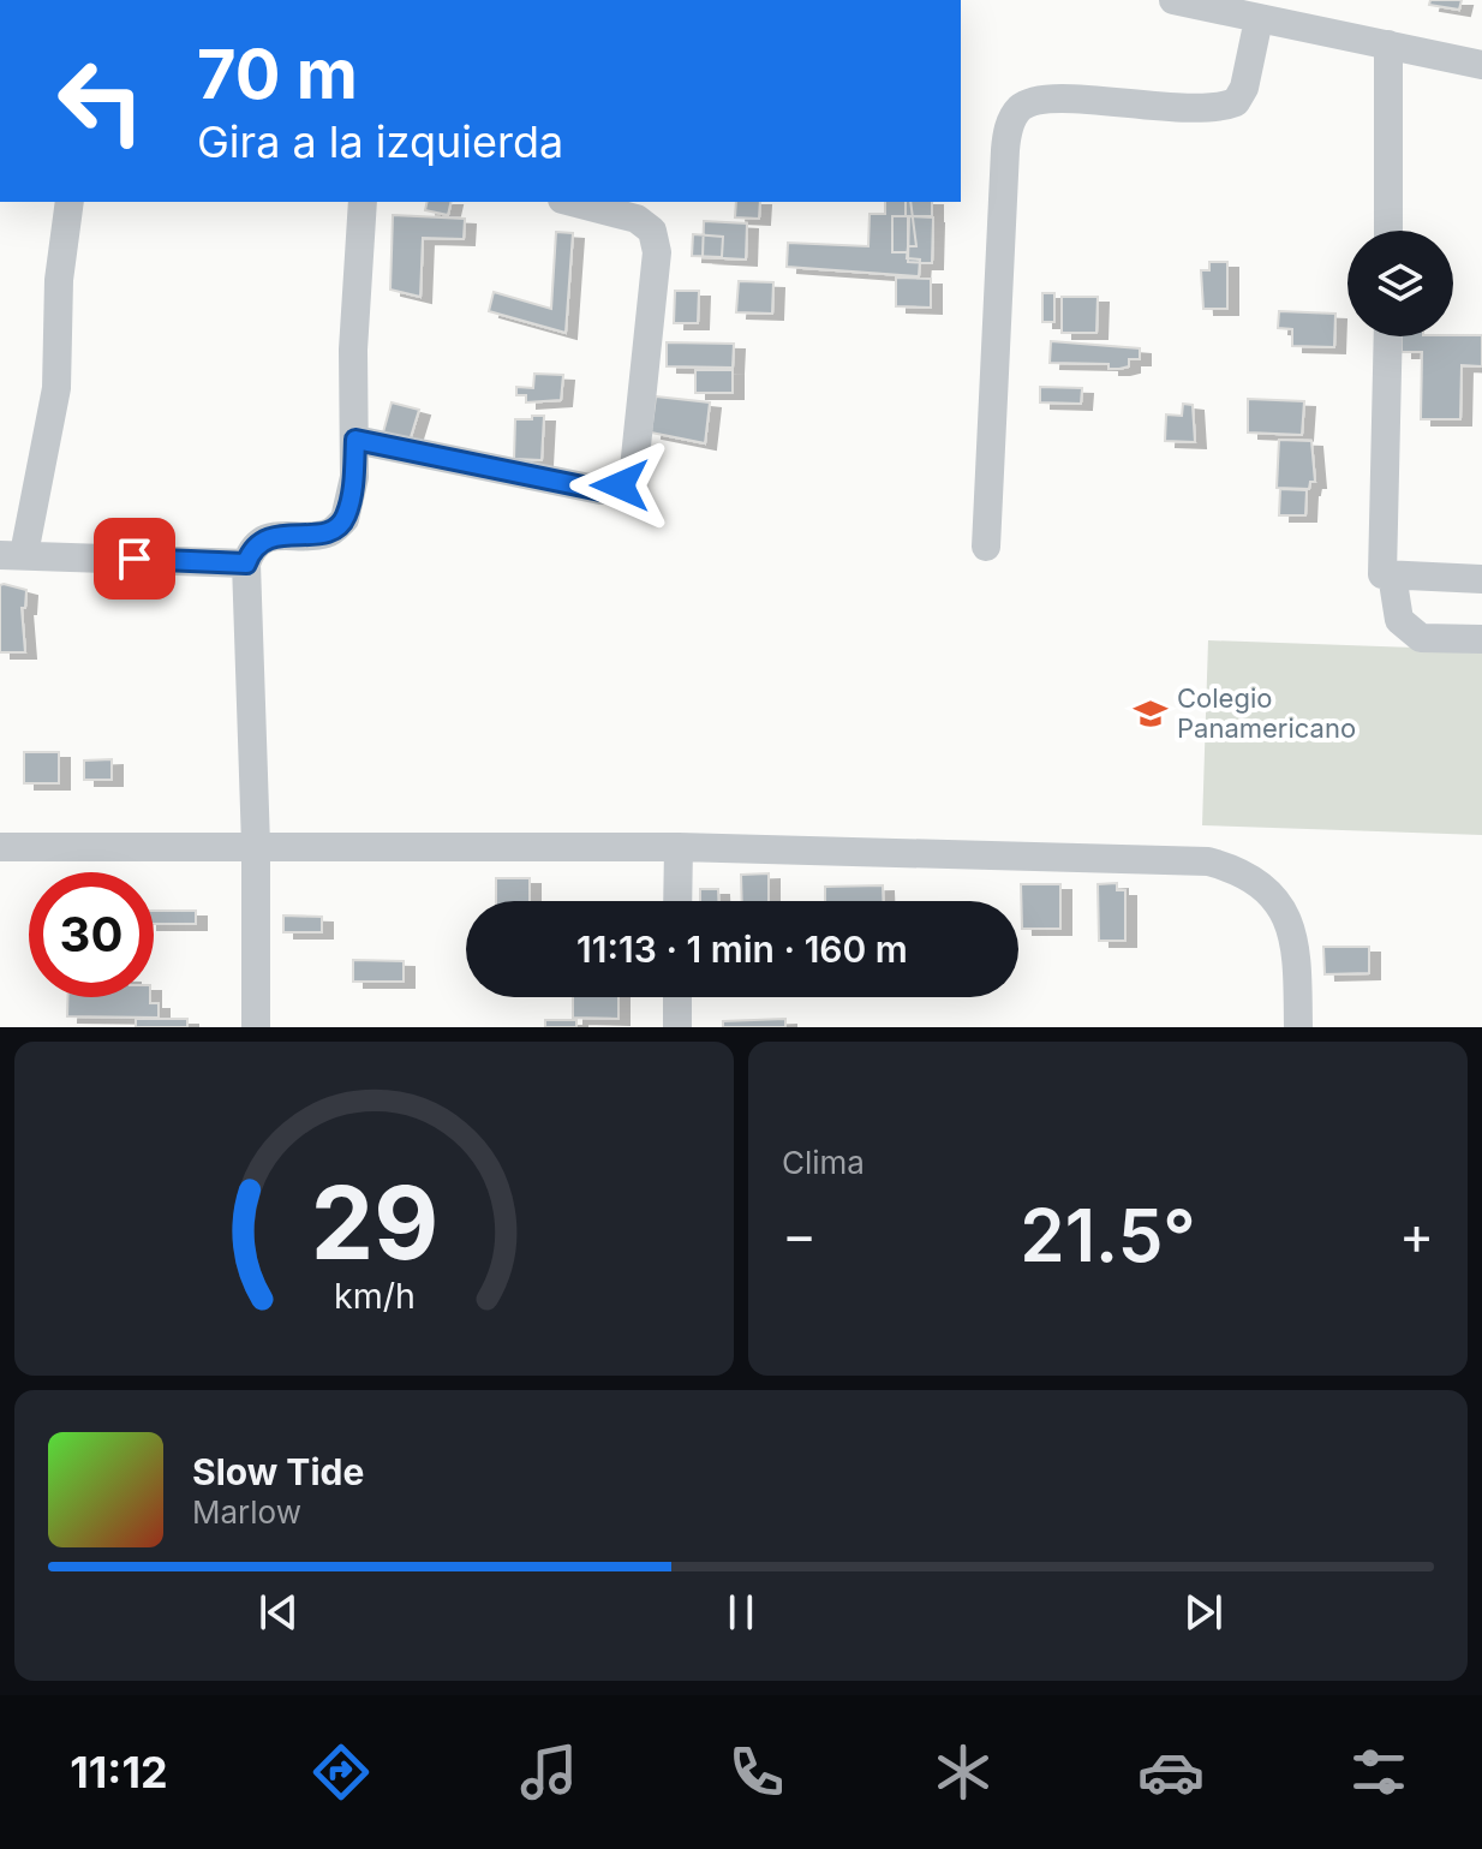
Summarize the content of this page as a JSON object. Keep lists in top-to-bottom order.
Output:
{
  "places": {
    "school or university": ["Colegio Panamericano"]
  },
  "page": {
    "turn": ["70 m", "Gira a la izquierda"],
    "limit": "30",
    "trip": "11:13 · 1 min · 160 m",
    "tile": "Clima",
    "heat": ["−", "21.5°", "+"],
    "song": ["Slow Tide", "Marlow"],
    "tabs": "11:12",
    "gauge": ["29", "km/h"]
  }
}
